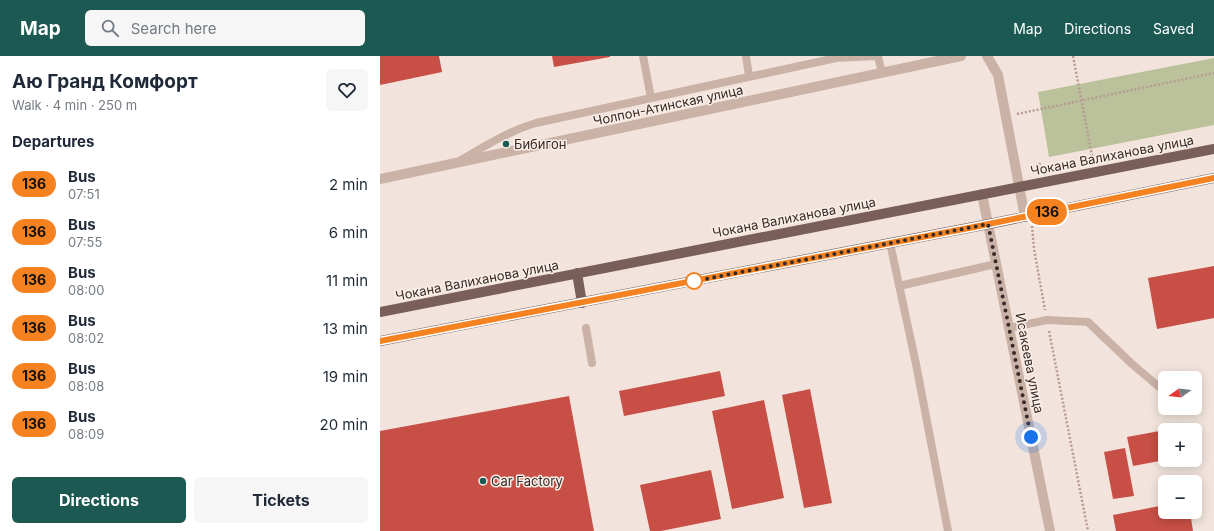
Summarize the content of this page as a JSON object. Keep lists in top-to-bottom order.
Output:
{
  "streets": {
    "main road": ["Чокана Валиханова улица"],
    "street": ["Чолпон-Атинская улица", "Исакеева улица"]
  },
  "crossings": [
    ["Чокана Валиханова улица", "Исакеева улица"]
  ],
  "places": ["Бибигон", "Car Factory"],
  "lines": ["bus line 136"],
  "north": "left",
  "page": {
    "header": "Map",
    "search": "Search here",
    "nav": ["Map", "Directions", "Saved"],
    "heading": [
      ["Аю Гранд Комфорт", "Walk · 4 min · 250 m"],
      "Departures"
    ],
    "on_map": "136",
    "list": [
      {
        "mark": "136",
        "name": "Bus",
        "note": "07:51",
        "value": "2 min"
      },
      {
        "mark": "136",
        "name": "Bus",
        "note": "07:55",
        "value": "6 min"
      },
      {
        "mark": "136",
        "name": "Bus",
        "note": "08:00",
        "value": "11 min"
      },
      {
        "mark": "136",
        "name": "Bus",
        "note": "08:02",
        "value": "13 min"
      },
      {
        "mark": "136",
        "name": "Bus",
        "note": "08:08",
        "value": "19 min"
      },
      {
        "mark": "136",
        "name": "Bus",
        "note": "08:09",
        "value": "20 min"
      }
    ],
    "map_buttons": ["+", "−"],
    "buttons": ["Directions", "Tickets"]
  }
}
